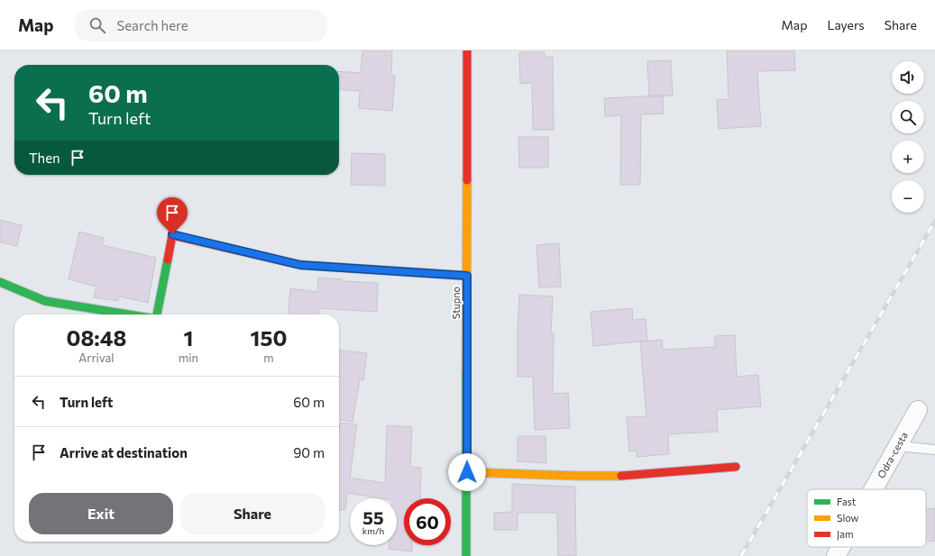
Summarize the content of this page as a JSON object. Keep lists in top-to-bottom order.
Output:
{
  "streets": {
    "street": ["Stupno", "Odra-cesta"]
  },
  "legend": ["Fast", "Slow", "Jam"],
  "page": {
    "header": "Map",
    "search": "Search here",
    "nav": ["Map", "Layers", "Share"],
    "map_buttons": ["+", "−"],
    "turn": ["60 m", "Turn left"],
    "then": "Then",
    "eta": [
      "08:48",
      "Arrival",
      "1",
      "min",
      "150",
      "m"
    ],
    "list": [
      {
        "name": "Turn left",
        "value": "60 m"
      },
      {
        "name": "Arrive at destination",
        "value": "90 m"
      }
    ],
    "buttons": ["Exit", "Share"],
    "speed": "55 km/h",
    "limit": "60"
  }
}
